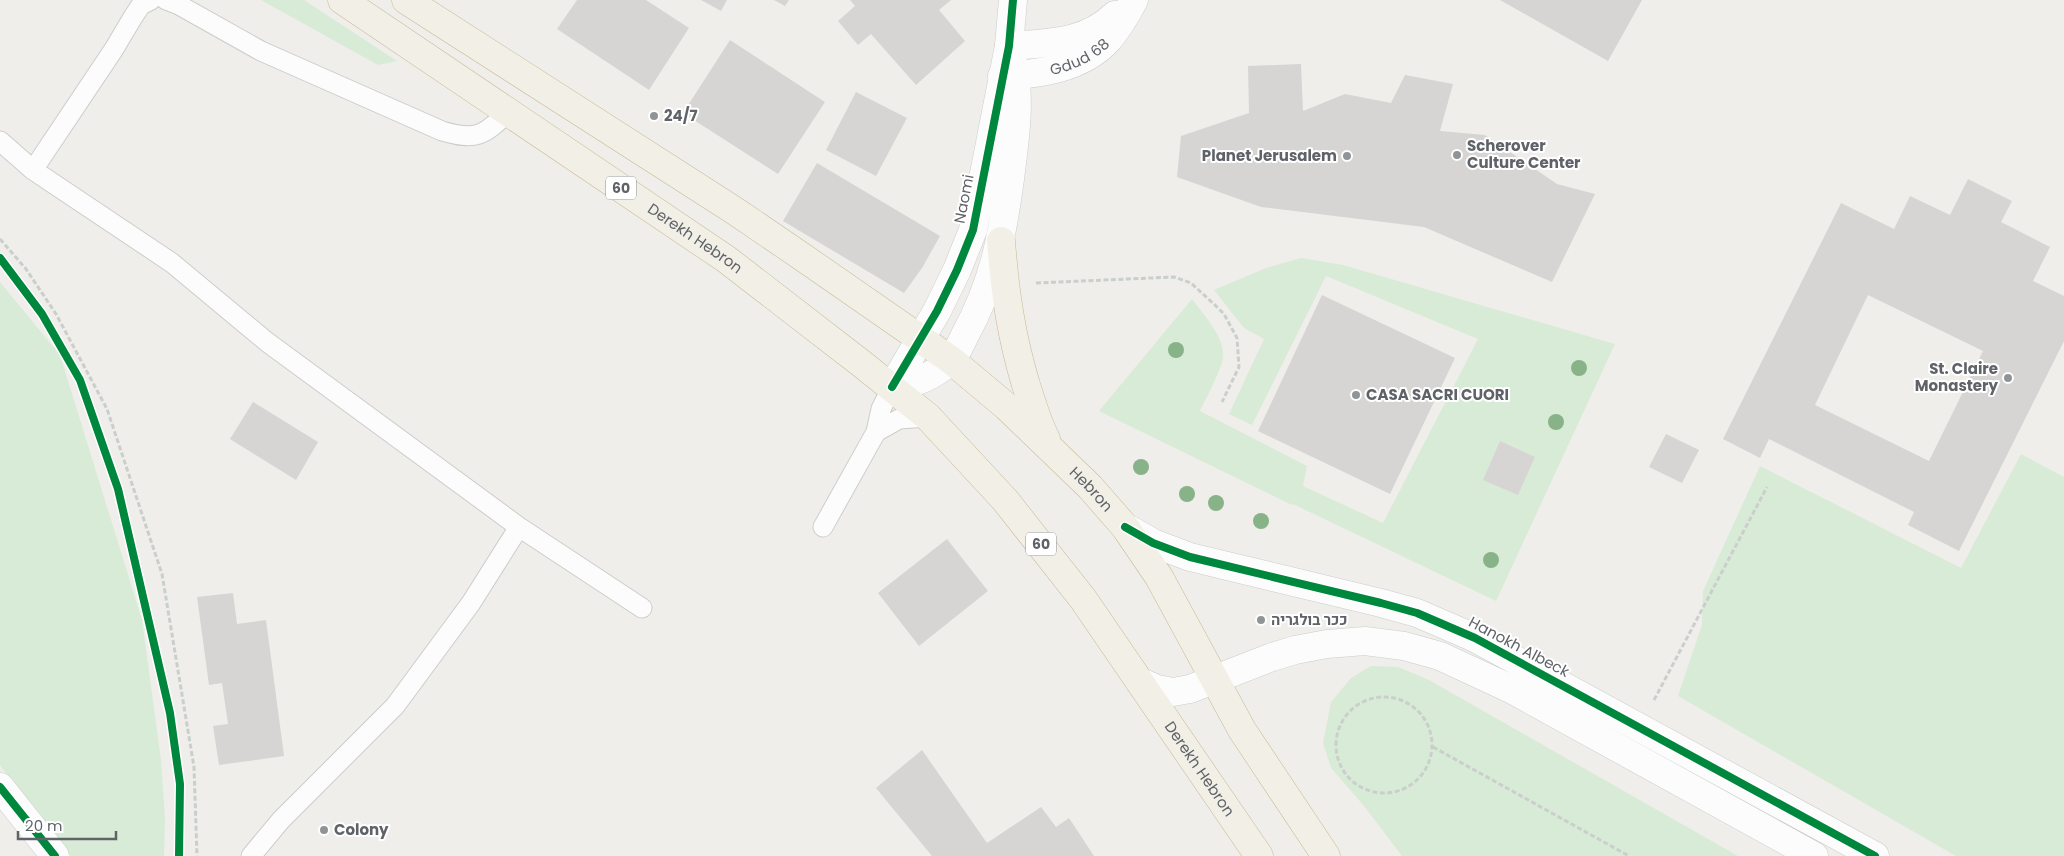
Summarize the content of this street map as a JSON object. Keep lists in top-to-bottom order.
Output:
{
  "streets": {
    "highway": ["60", "Derekh Hebron", "Hebron"],
    "street": ["Gdud 68", "Naomi", "Hanokh Albeck"]
  },
  "crossings": [
    ["Gdud 68", "Naomi"],
    ["60", "Naomi"],
    ["60", "Derekh Hebron"],
    ["Naomi", "Derekh Hebron"],
    ["Naomi", "Hebron"],
    ["Hebron", "Hanokh Albeck"]
  ],
  "places": [
    "24/7",
    "Scherover Culture Center",
    "Planet Jerusalem",
    "St. Claire Monastery",
    "CASA SACRI CUORI",
    "ככר בולגריה",
    "Colony"
  ],
  "scale_bar": "20 m"
}
